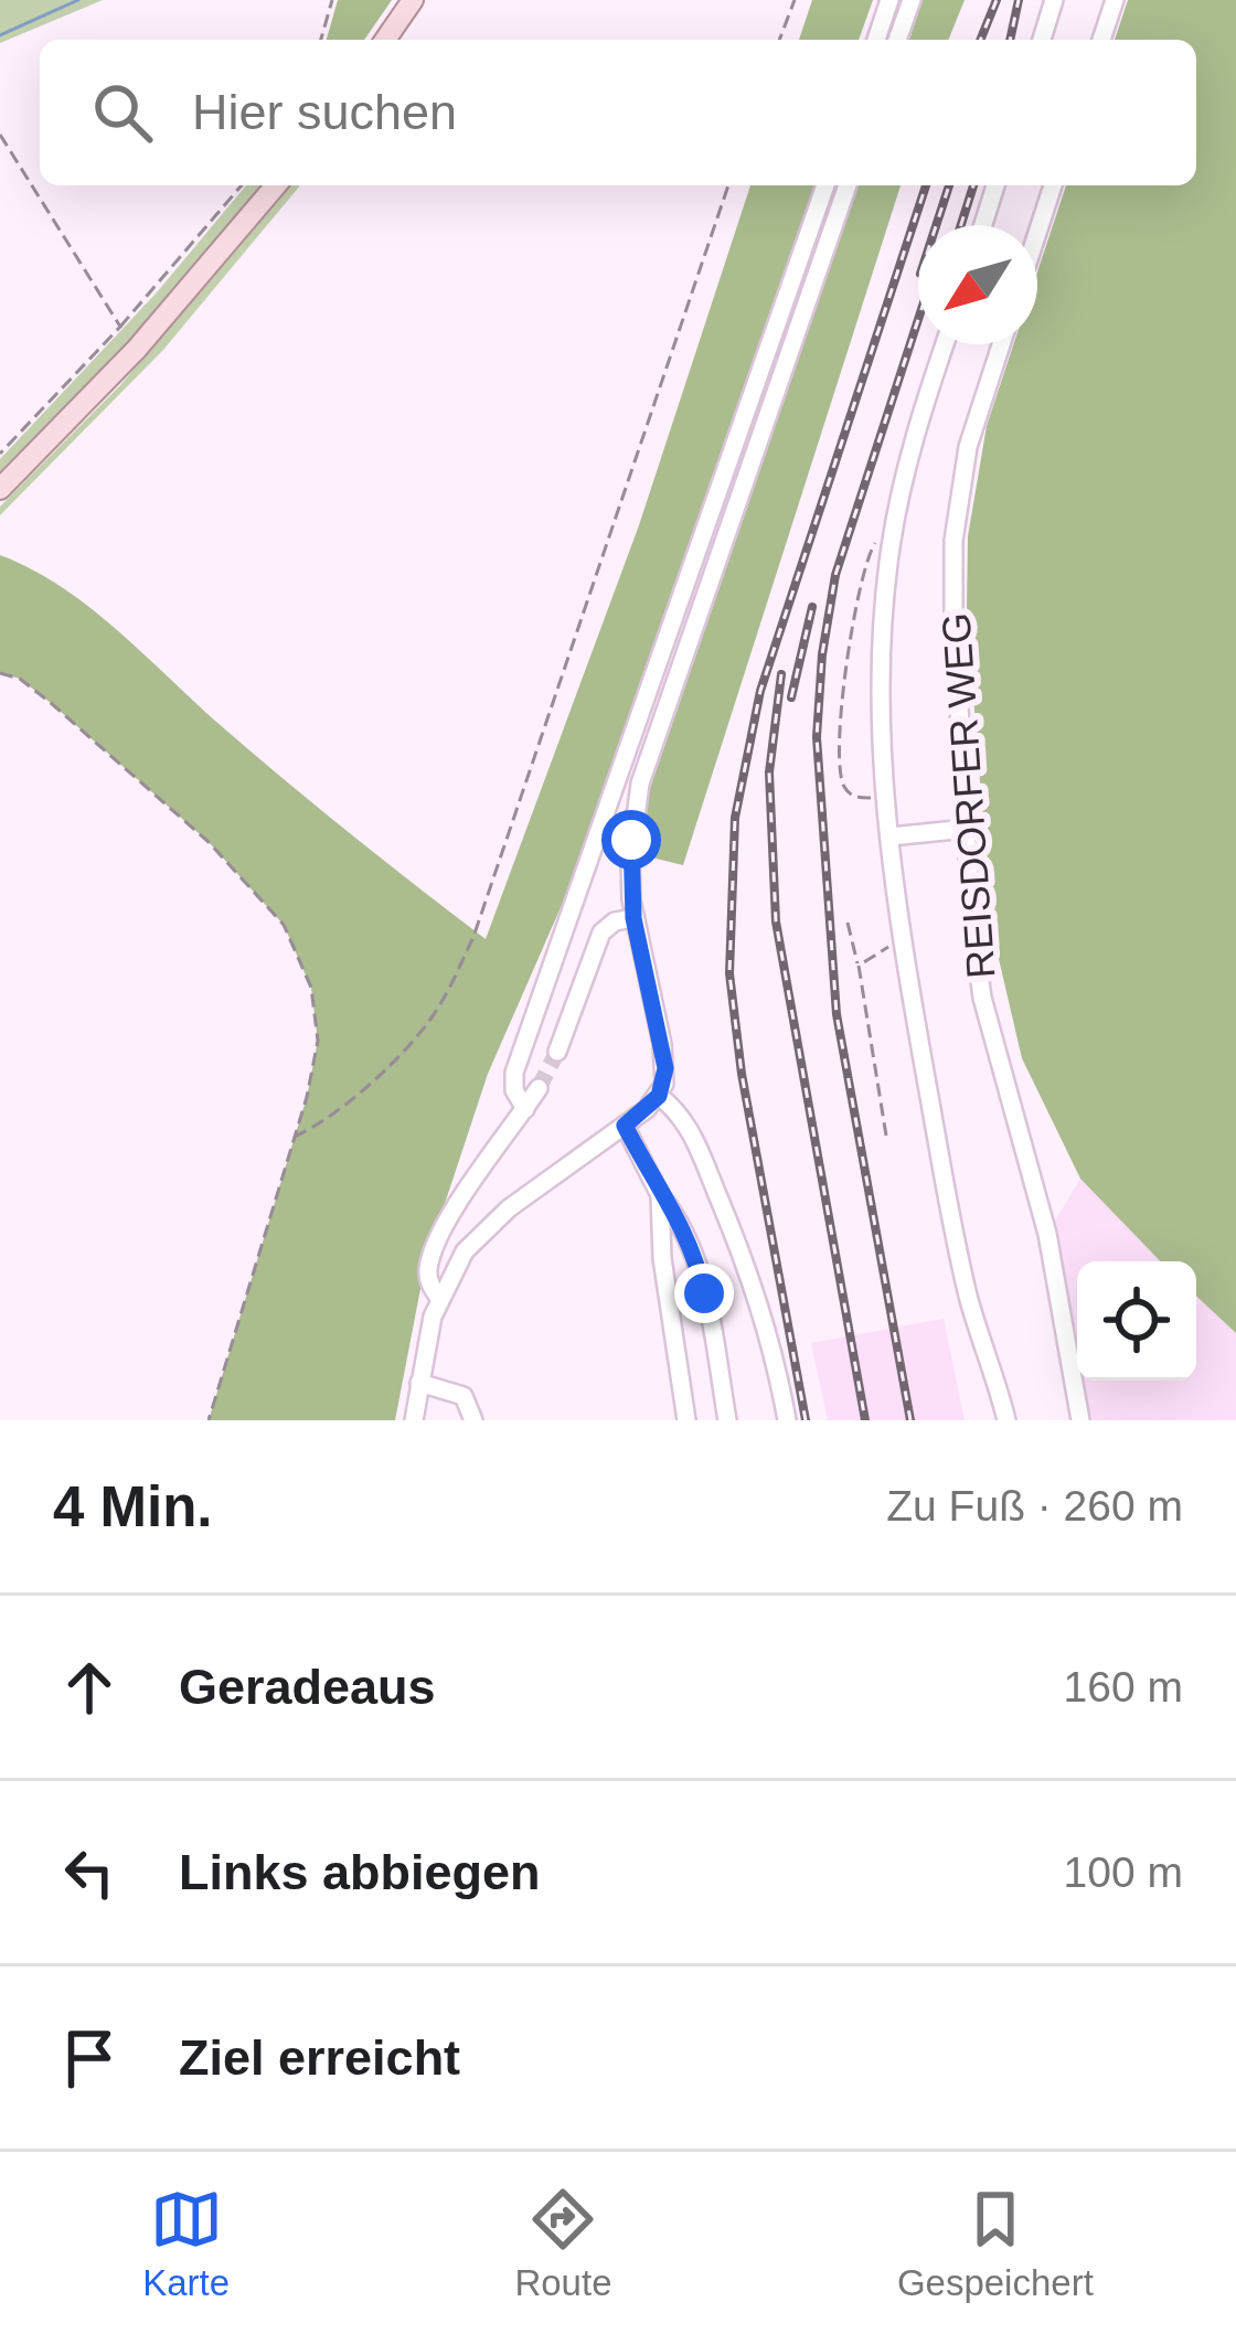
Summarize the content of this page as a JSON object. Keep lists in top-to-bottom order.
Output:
{
  "streets": {
    "street": ["REISDORFER WEG"]
  },
  "north": "bottom left",
  "page": {
    "search": "Hier suchen",
    "heading": ["4 Min.", "Zu Fuß · 260 m"],
    "list": [
      ["Geradeaus", "160 m"],
      ["Links abbiegen", "100 m"],
      "Ziel erreicht"
    ],
    "nav": ["Karte", "Route", "Gespeichert"]
  }
}
